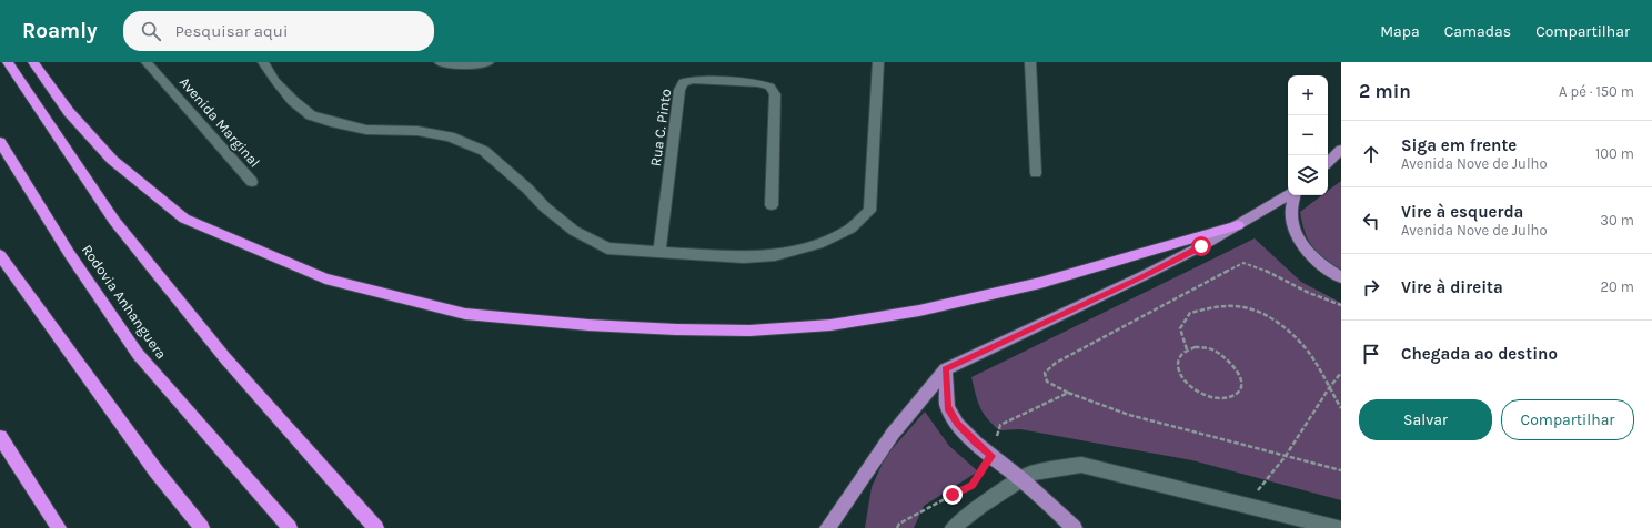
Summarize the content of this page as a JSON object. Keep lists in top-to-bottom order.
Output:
{
  "streets": {
    "highway": ["Rodovia Anhanguera"],
    "street": ["Avenida Marginal", "Rua C. Pinto"]
  },
  "page": {
    "header": "Roamly",
    "search": "Pesquisar aqui",
    "nav": ["Mapa", "Camadas", "Compartilhar"],
    "heading": ["2 min", "A pé · 150 m"],
    "map_buttons": ["+", "−"],
    "list": [
      ["Siga em frente", "Avenida Nove de Julho", "100 m"],
      ["Vire à esquerda", "Avenida Nove de Julho", "30 m"],
      ["Vire à direita", "20 m"],
      "Chegada ao destino"
    ],
    "buttons": ["Salvar", "Compartilhar"]
  }
}
